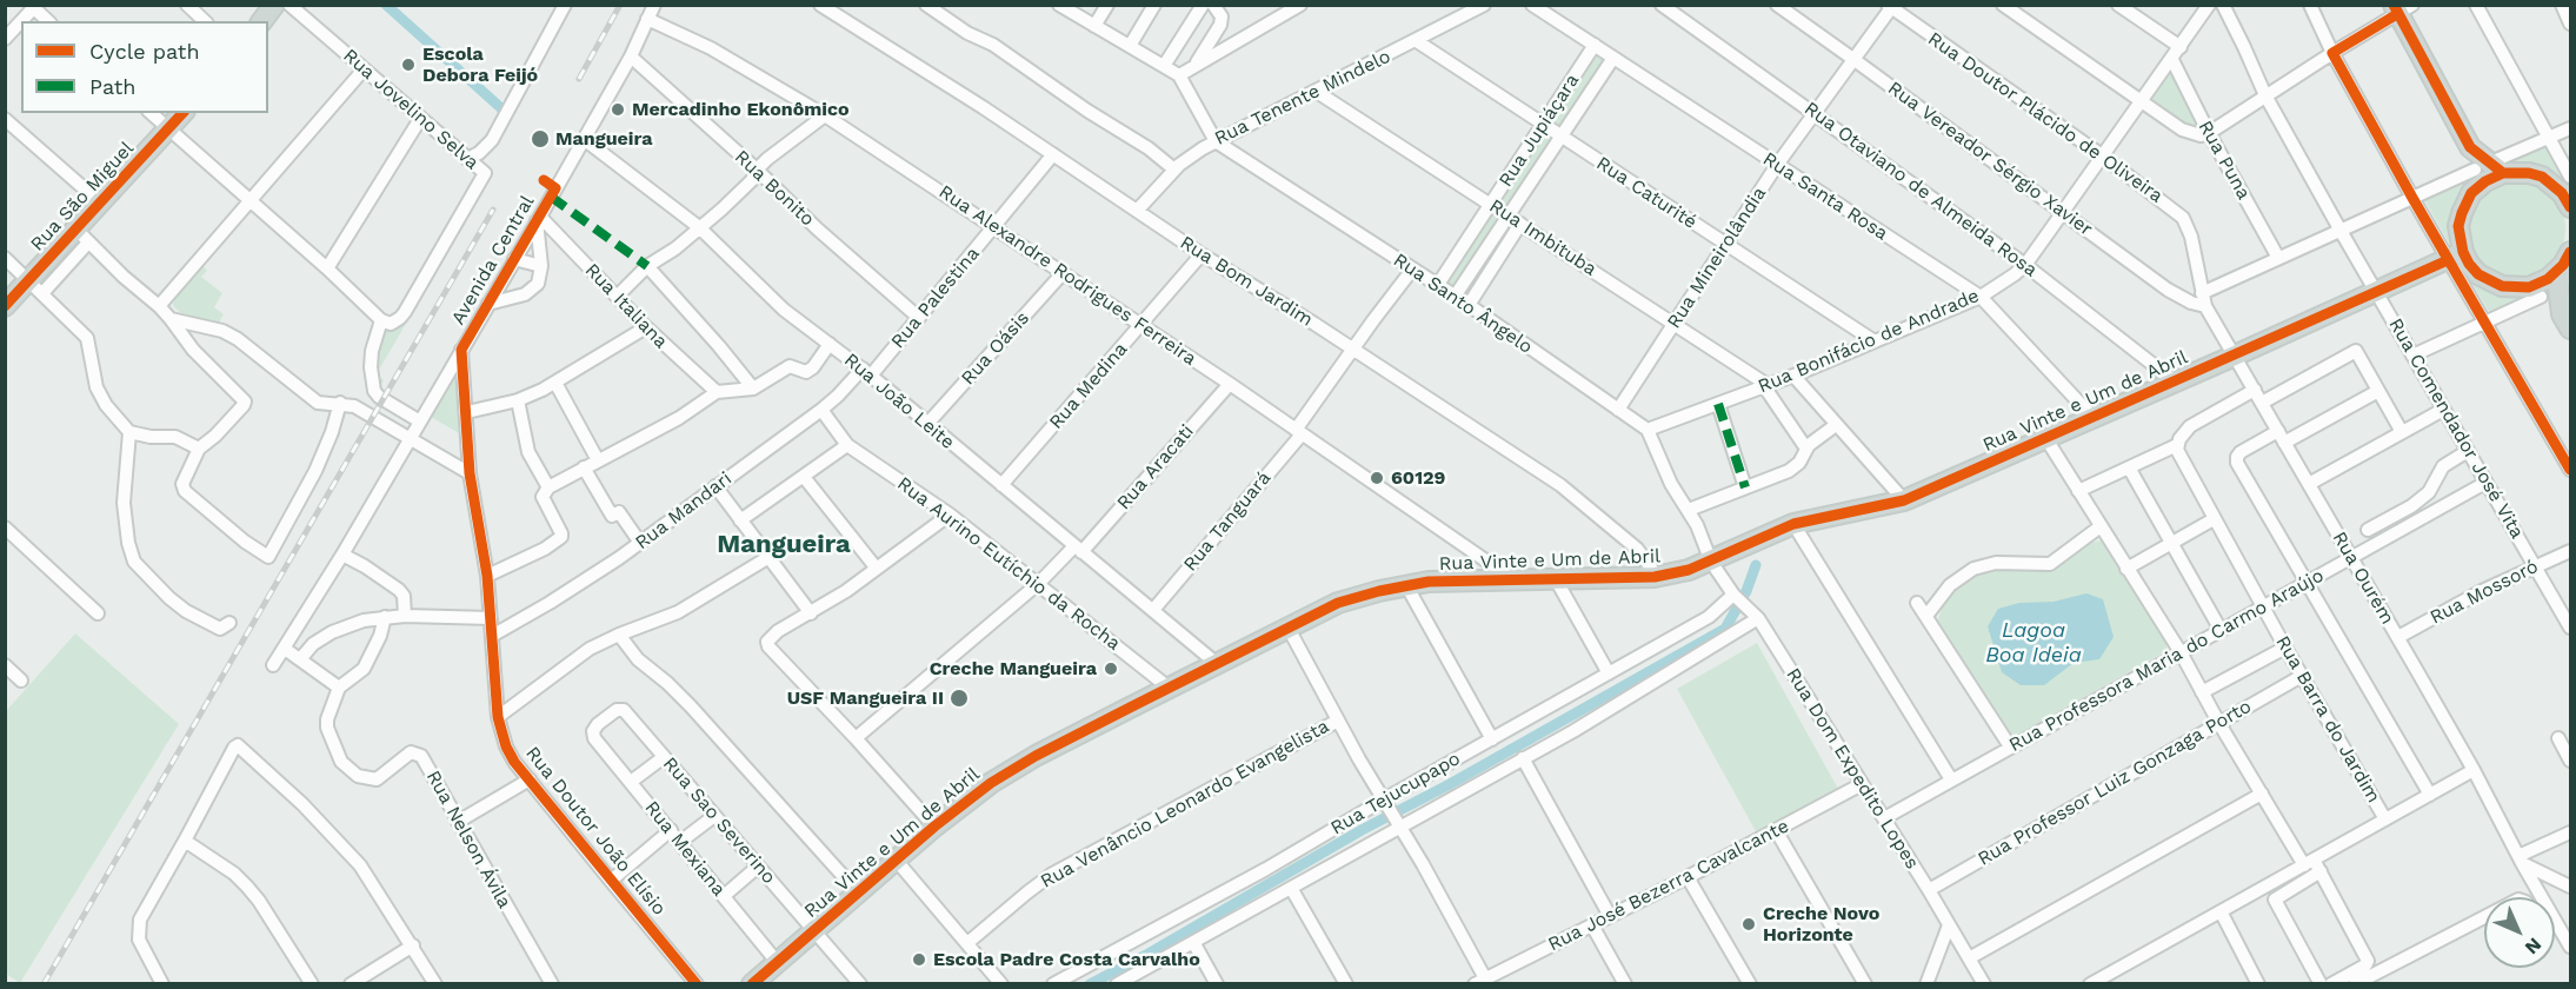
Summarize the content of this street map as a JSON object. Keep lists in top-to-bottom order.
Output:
{
  "streets": {
    "main road": ["Rua São Miguel", "Rua Vinte e Um de Abril"],
    "street": [
      "Rua Tenente Mindelo",
      "Rua Jovelino Selva",
      "Rua Doutor Plácido de Oliveira",
      "Rua Jupiáçara",
      "Rua Vereador Sérgio Xavier",
      "Rua Puna",
      "Rua Bonito",
      "Rua Otaviano de Almeida Rosa",
      "Rua Caturité",
      "Rua Santa Rosa",
      "Rua Imbituba",
      "Rua Mineirolândia",
      "Avenida Central",
      "Rua Alexandre Rodrigues Ferreira",
      "Rua Bom Jardim",
      "Rua Palestina",
      "Rua Santo Ângelo",
      "Rua Italiana",
      "Rua Bonifácio de Andrade",
      "Rua Oásis",
      "Rua Medina",
      "Rua João Leite",
      "Rua Comendador José Vita",
      "Rua Aracati",
      "Rua Mandari",
      "Rua Tanguará",
      "Rua Aurino Eutíchio da Rocha",
      "Rua Ourém",
      "Rua Mossoró",
      "Rua Professora Maria do Carmo Araújo",
      "Rua Barra do Jardim",
      "Rua Dom Expedito Lopes",
      "Rua Professor Luiz Gonzaga Porto",
      "Rua Tejucupapo",
      "Rua Venâncio Leonardo Evangelista",
      "Rua Sao Severino",
      "Rua Doutor João Elísio",
      "Rua Nelson Ávila",
      "Rua Mexiana",
      "Rua José Bezerra Cavalcante"
    ]
  },
  "crossings": [
    ["Rua Tenente Mindelo", "Rua Imbituba"],
    ["Rua Tenente Mindelo", "Rua Bom Jardim"],
    ["Rua Tenente Mindelo", "Rua Santo Ângelo"],
    ["Rua Doutor Plácido de Oliveira", "Rua Mineirolândia"],
    ["Rua Doutor Plácido de Oliveira", "Rua Bonifácio de Andrade"],
    ["Rua Doutor Plácido de Oliveira", "Rua Ourém"],
    ["Rua Jupiáçara", "Rua Caturité"],
    ["Rua Jupiáçara", "Rua Santa Rosa"],
    ["Rua Jupiáçara", "Rua Imbituba"],
    ["Rua Jupiáçara", "Rua Santo Ângelo"],
    ["Rua Vereador Sérgio Xavier", "Rua Mineirolândia"],
    ["Rua Vereador Sérgio Xavier", "Rua Bonifácio de Andrade"],
    ["Rua Vereador Sérgio Xavier", "Rua Ourém"],
    ["Rua Puna", "Rua Bonifácio de Andrade"],
    ["Rua Bonito", "Avenida Central"],
    ["Rua Bonito", "Rua Palestina"],
    ["Rua Otaviano de Almeida Rosa", "Rua Mineirolândia"],
    ["Rua Otaviano de Almeida Rosa", "Rua Bonifácio de Andrade"],
    ["Rua Otaviano de Almeida Rosa", "Rua Vinte e Um de Abril"],
    ["Rua Caturité", "Rua Mineirolândia"],
    ["Rua Caturité", "Rua Bonifácio de Andrade"],
    ["Rua Santa Rosa", "Rua Mineirolândia"],
    ["Rua Santa Rosa", "Rua Bonifácio de Andrade"],
    ["Rua Santa Rosa", "Rua Vinte e Um de Abril"],
    ["Rua Imbituba", "Rua Mineirolândia"],
    ["Rua Imbituba", "Rua Bonifácio de Andrade"],
    ["Rua Mineirolândia", "Rua Santo Ângelo"],
    ["Avenida Central", "Rua Alexandre Rodrigues Ferreira"],
    ["Avenida Central", "Rua Italiana"],
    ["Avenida Central", "Rua João Leite"],
    ["Avenida Central", "Rua Doutor João Elísio"],
    ["Rua Alexandre Rodrigues Ferreira", "Rua Palestina"],
    ["Rua Alexandre Rodrigues Ferreira", "Rua Oásis"],
    ["Rua Alexandre Rodrigues Ferreira", "Rua Medina"],
    ["Rua Alexandre Rodrigues Ferreira", "Rua Vinte e Um de Abril"],
    ["Rua Alexandre Rodrigues Ferreira", "Rua Aracati"],
    ["Rua Alexandre Rodrigues Ferreira", "Rua Tanguará"],
    ["Rua Bom Jardim", "Rua Palestina"],
    ["Rua Bom Jardim", "Rua Medina"],
    ["Rua Bom Jardim", "Rua Vinte e Um de Abril"],
    ["Rua Bom Jardim", "Rua Tanguará"],
    ["Rua Palestina", "Rua João Leite"],
    ["Rua Palestina", "Rua Mandari"],
    ["Rua Santo Ângelo", "Rua Bonifácio de Andrade"],
    ["Rua Santo Ângelo", "Rua Tanguará"],
    ["Rua Oásis", "Rua João Leite"],
    ["Rua Medina", "Rua João Leite"],
    ["Rua João Leite", "Rua Vinte e Um de Abril"],
    ["Rua João Leite", "Rua Aracati"],
    ["Rua João Leite", "Rua Mandari"],
    ["Rua João Leite", "Rua Tanguará"],
    ["Rua Vinte e Um de Abril", "Rua Comendador José Vita"],
    ["Rua Vinte e Um de Abril", "Rua Aurino Eutíchio da Rocha"],
    ["Rua Vinte e Um de Abril", "Rua Ourém"],
    ["Rua Vinte e Um de Abril", "Rua Dom Expedito Lopes"],
    ["Rua Vinte e Um de Abril", "Rua Sao Severino"],
    ["Rua Vinte e Um de Abril", "Rua Mexiana"],
    ["Rua Comendador José Vita", "Rua Mossoró"],
    ["Rua Comendador José Vita", "Rua Professora Maria do Carmo Araújo"],
    ["Rua Aracati", "Rua Aurino Eutíchio da Rocha"],
    ["Rua Mandari", "Rua Aurino Eutíchio da Rocha"],
    ["Rua Mandari", "Rua Doutor João Elísio"],
    ["Rua Ourém", "Rua Mossoró"],
    ["Rua Ourém", "Rua Professora Maria do Carmo Araújo"],
    ["Rua Professora Maria do Carmo Araújo", "Rua Barra do Jardim"],
    ["Rua Professora Maria do Carmo Araújo", "Rua Dom Expedito Lopes"],
    ["Rua Barra do Jardim", "Rua Professor Luiz Gonzaga Porto"],
    ["Rua Dom Expedito Lopes", "Rua Professor Luiz Gonzaga Porto"],
    ["Rua Dom Expedito Lopes", "Rua Tejucupapo"],
    ["Rua Dom Expedito Lopes", "Rua José Bezerra Cavalcante"],
    ["Rua Sao Severino", "Rua Mexiana"]
  ],
  "districts": ["Mangueira"],
  "water": ["Lagoa Boa Ideia"],
  "places": [
    "Escola Debora Feijó",
    "Mercadinho Ekonômico",
    "Mangueira",
    "60129",
    "Creche Mangueira",
    "USF Mangueira II",
    "Creche Novo Horizonte",
    "Escola Padre Costa Carvalho"
  ],
  "legend": ["Cycle path", "Path"],
  "north": "bottom right"
}
